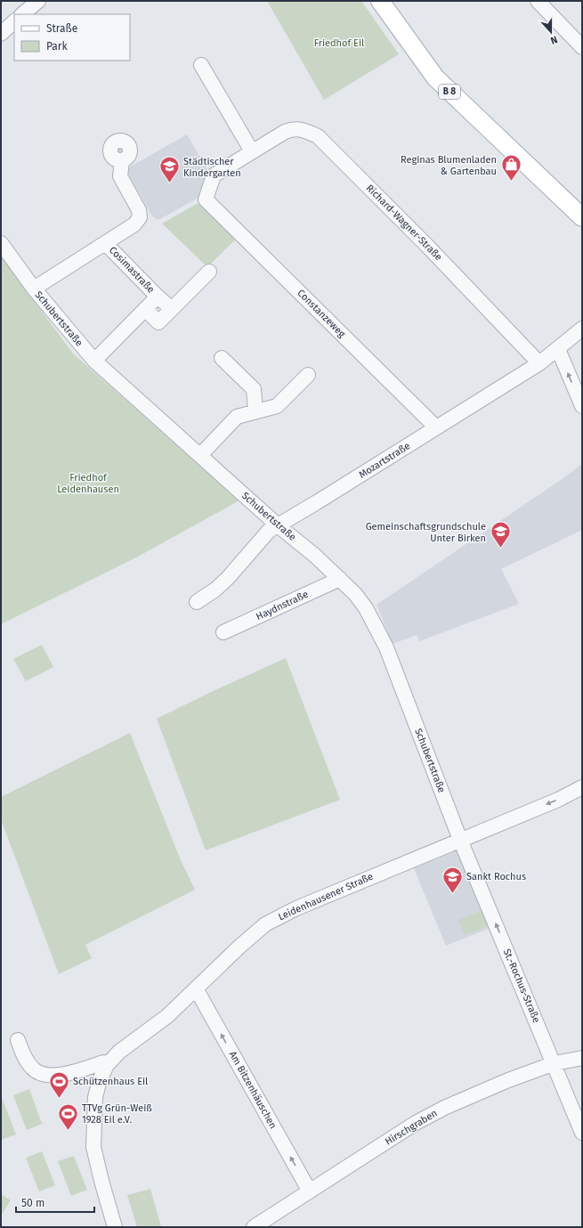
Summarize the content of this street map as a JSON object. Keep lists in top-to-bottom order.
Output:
{
  "streets": {
    "main road": ["B 8"],
    "street": [
      "Richard-Wagner-Straße",
      "Cosimastraße",
      "Constanzeweg",
      "Schubertstraße",
      "Mozartstraße",
      "Haydnstraße",
      "Leidenhausener Straße",
      "St.-Rochus-Straße",
      "Am Bitzenhäuschen",
      "Hirschgraben"
    ]
  },
  "crossings": [
    ["Richard-Wagner-Straße", "Constanzeweg"],
    ["Richard-Wagner-Straße", "Mozartstraße"],
    ["Cosimastraße", "Schubertstraße"],
    ["Constanzeweg", "Mozartstraße"],
    ["Schubertstraße", "Mozartstraße"],
    ["Schubertstraße", "Haydnstraße"],
    ["Schubertstraße", "Leidenhausener Straße"],
    ["Schubertstraße", "St.-Rochus-Straße"],
    ["Leidenhausener Straße", "St.-Rochus-Straße"],
    ["Leidenhausener Straße", "Am Bitzenhäuschen"],
    ["St.-Rochus-Straße", "Hirschgraben"],
    ["Am Bitzenhäuschen", "Hirschgraben"]
  ],
  "one_way": ["St.-Rochus-Straße", "Am Bitzenhäuschen"],
  "parks": ["Friedhof Eil", "Friedhof Leidenhausen"],
  "places": {
    "shop": ["Reginas Blumenladen & Gartenbau"],
    "school or university": ["Städtischer Kindergarten", "Gemeinschaftsgrundschule Unter Birken", "Sankt Rochus"],
    "sports": ["Schützenhaus Eil", "TTVg Grün-Weiß 1928 Eil e.V."]
  },
  "legend": ["Straße", "Park"],
  "scale_bar": "50 m",
  "north": "bottom"
}
